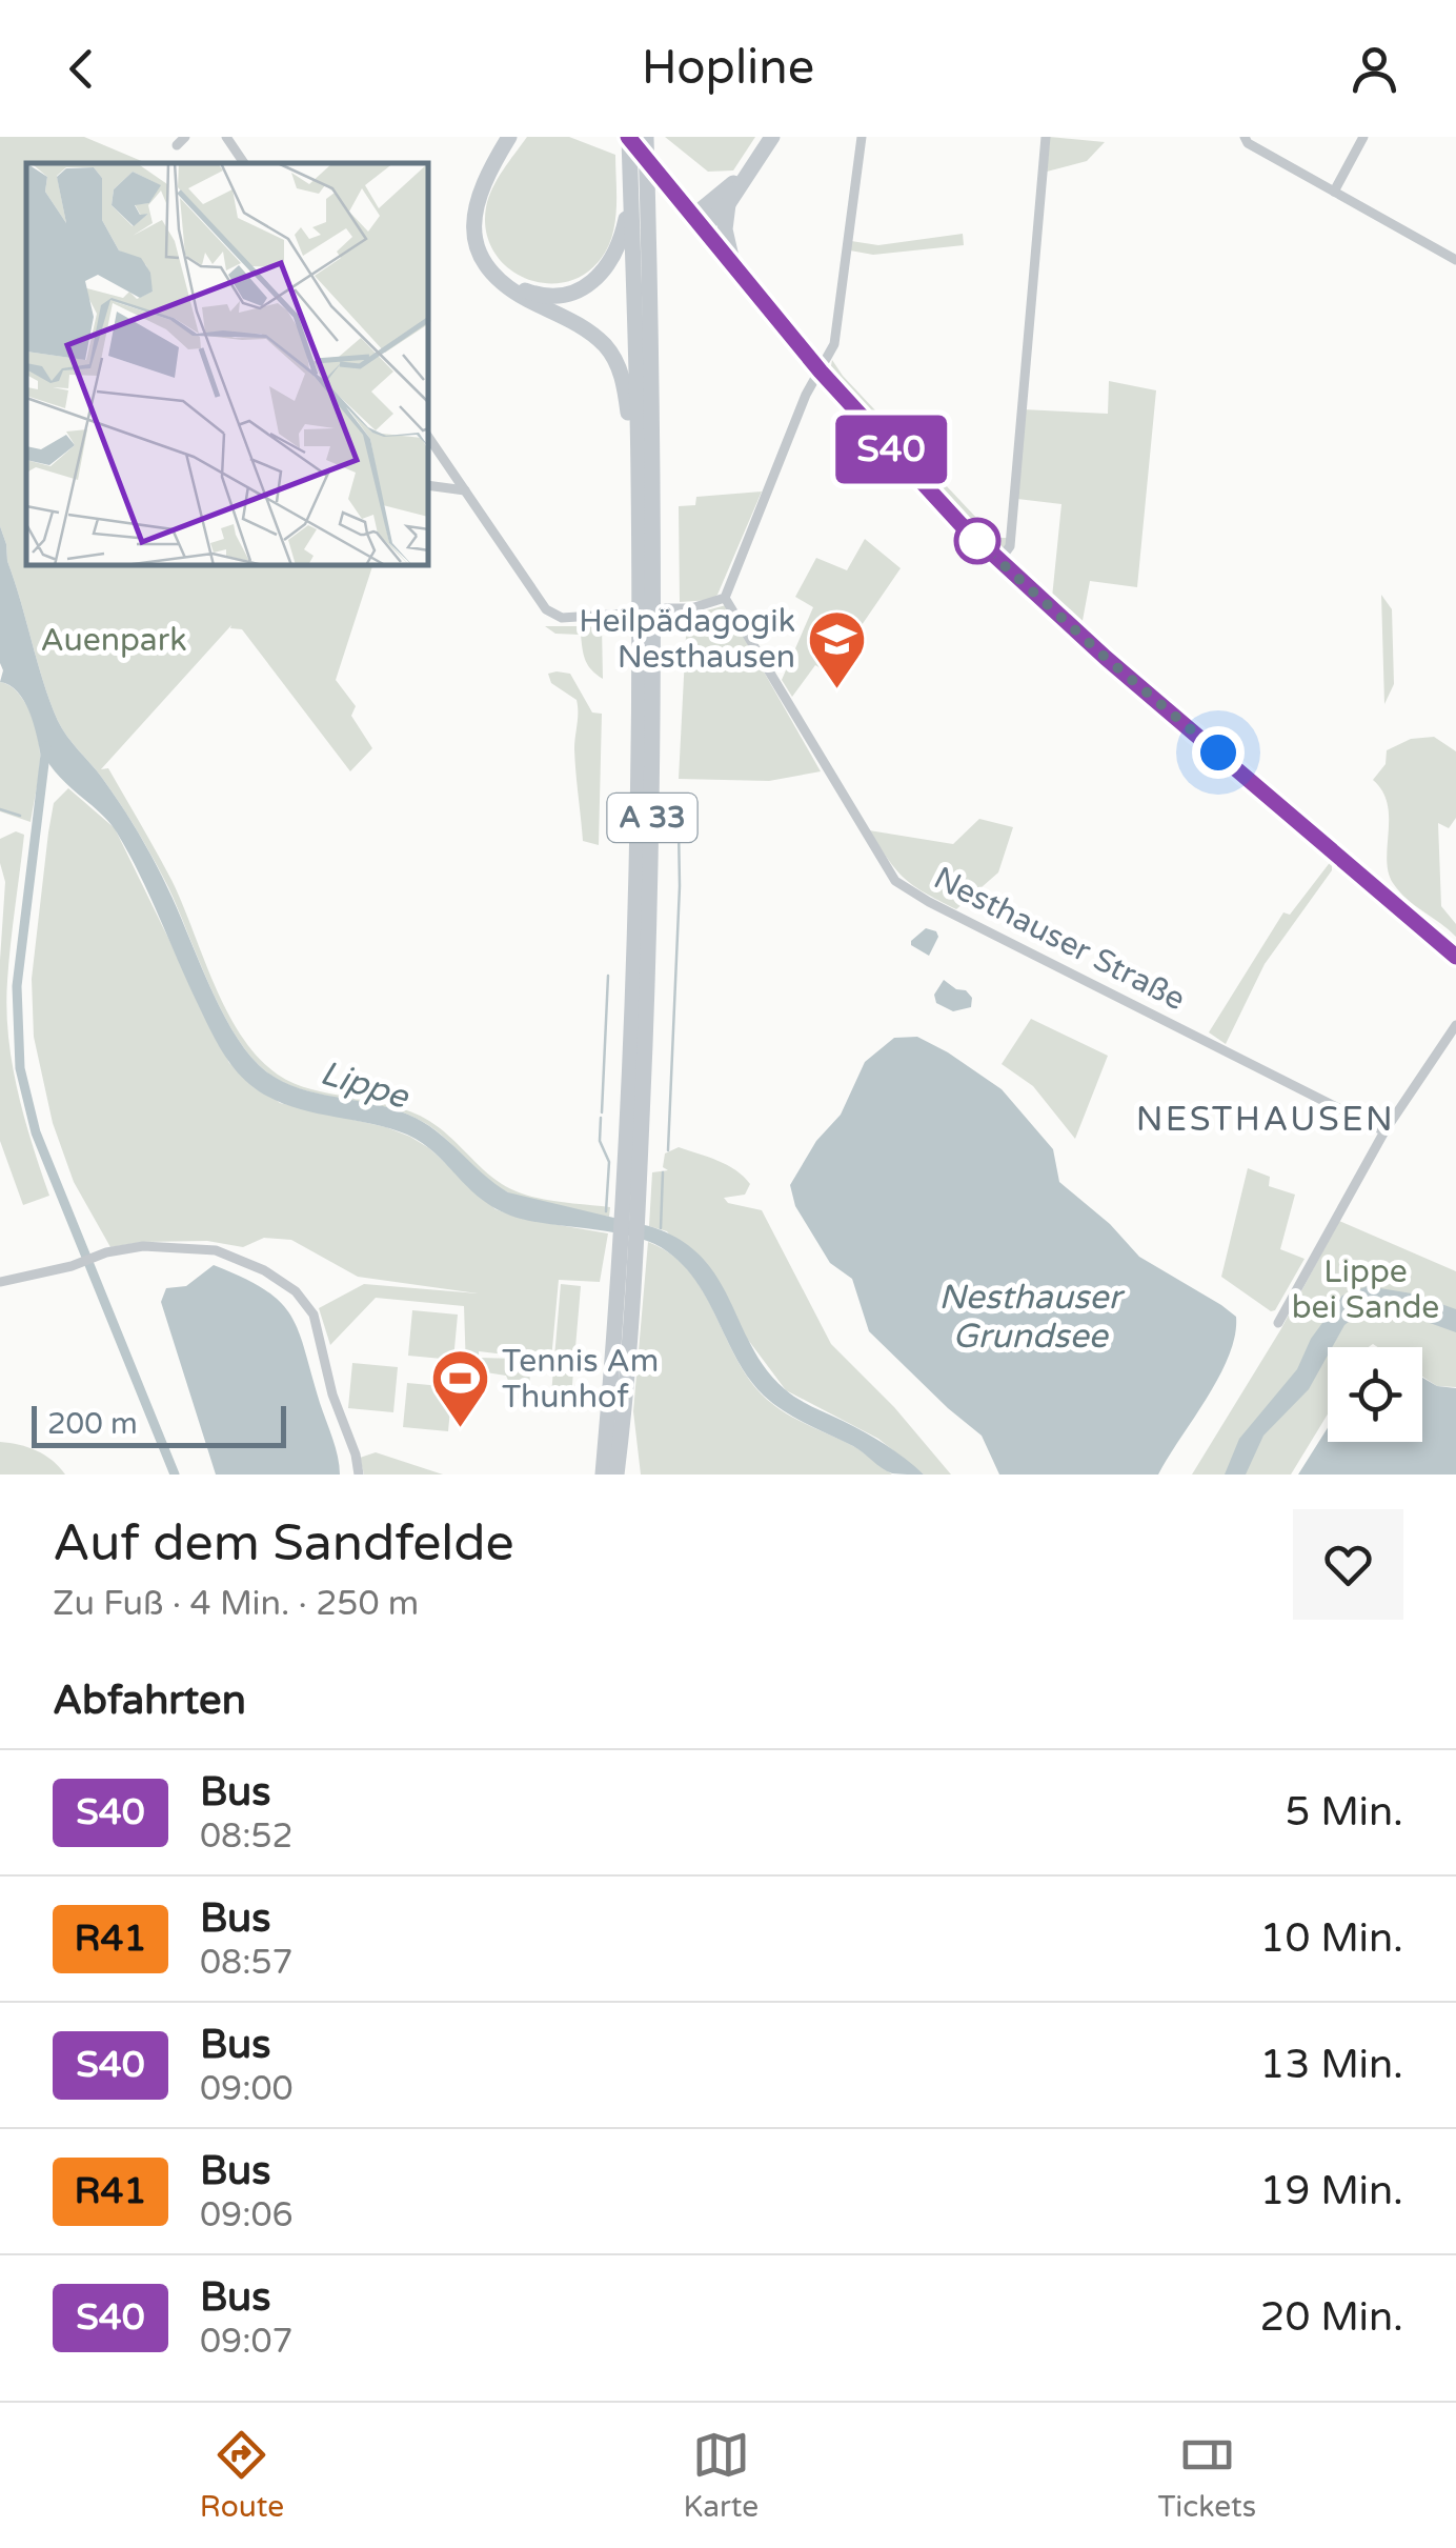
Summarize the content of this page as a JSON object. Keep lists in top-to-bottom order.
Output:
{
  "streets": {
    "highway": ["A 33"],
    "street": ["Nesthauser Straße"]
  },
  "districts": ["NESTHAUSEN"],
  "water": ["Lippe", "Nesthauser Grundsee"],
  "parks": ["Auenpark", "Lippe bei Sande"],
  "places": {
    "school or university": ["Heilpädagogik Nesthausen"],
    "sports": ["Tennis Am Thunhof"]
  },
  "lines": ["bus line S40"],
  "scale_bar": "200 m",
  "page": {
    "header": "Hopline",
    "on_map": "S40",
    "scale": "200 m",
    "heading": [
      ["Auf dem Sandfelde", "Zu Fuß · 4 Min. · 250 m"],
      "Abfahrten"
    ],
    "list": [
      {
        "mark": "S40",
        "name": "Bus",
        "note": "08:52",
        "value": "5 Min."
      },
      {
        "mark": "R41",
        "name": "Bus",
        "note": "08:57",
        "value": "10 Min."
      },
      {
        "mark": "S40",
        "name": "Bus",
        "note": "09:00",
        "value": "13 Min."
      },
      {
        "mark": "R41",
        "name": "Bus",
        "note": "09:06",
        "value": "19 Min."
      },
      {
        "mark": "S40",
        "name": "Bus",
        "note": "09:07",
        "value": "20 Min."
      }
    ],
    "tabs": ["Route", "Karte", "Tickets"]
  }
}
